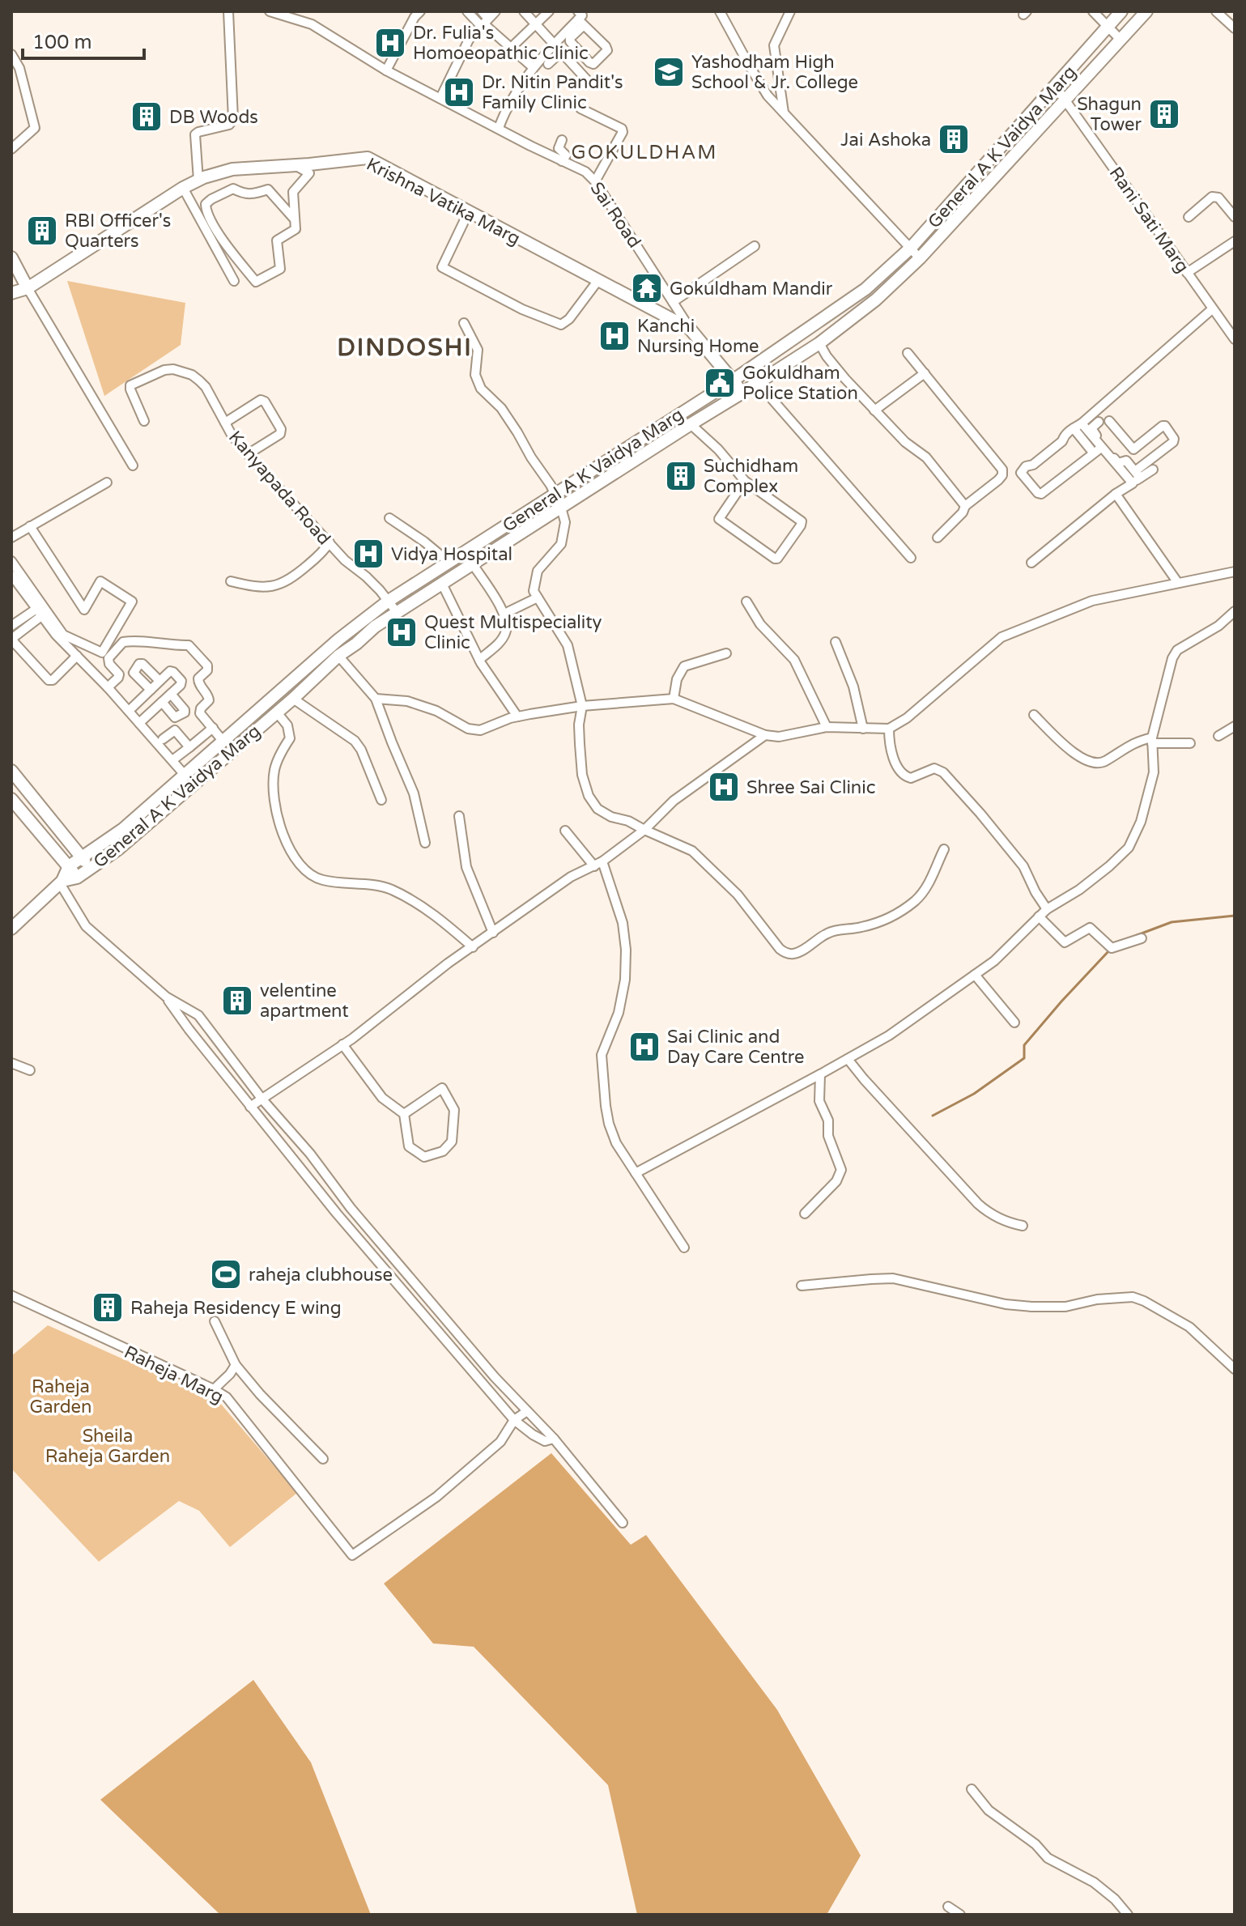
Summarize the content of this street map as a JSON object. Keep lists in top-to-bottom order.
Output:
{
  "streets": {
    "main road": ["General A K Vaidya Marg", "Krishna Vatika Marg"],
    "street": [
      "Sai Road",
      "Rani Sati Marg",
      "Kanyapada Road",
      "Raheja Marg"
    ]
  },
  "crossings": [
    ["General A K Vaidya Marg", "Krishna Vatika Marg"],
    ["General A K Vaidya Marg", "Rani Sati Marg"],
    ["General A K Vaidya Marg", "Kanyapada Road"],
    ["Krishna Vatika Marg", "Sai Road"]
  ],
  "districts": ["GOKULDHAM", "DINDOSHI"],
  "parks": ["Raheja Garden", "Sheila Raheja Garden"],
  "places": {
    "hospital": [
      "Dr. Fulia's Homoeopathic Clinic",
      "Dr. Nitin Pandit's Family Clinic",
      "Kanchi Nursing Home",
      "Vidya Hospital",
      "Quest Multispeciality Clinic",
      "Shree Sai Clinic",
      "Sai Clinic and Day Care Centre"
    ],
    "school or university": ["Yashodham High School & Jr. College"],
    "building": [
      "Shagun Tower",
      "DB Woods",
      "Jai Ashoka",
      "RBI Officer's Quarters",
      "Suchidham Complex",
      "velentine apartment",
      "Raheja Residency E wing"
    ],
    "temple": ["Gokuldham Mandir"],
    "public building": ["Gokuldham Police Station"],
    "sports": ["raheja clubhouse"]
  },
  "scale_bar": "100 m"
}
